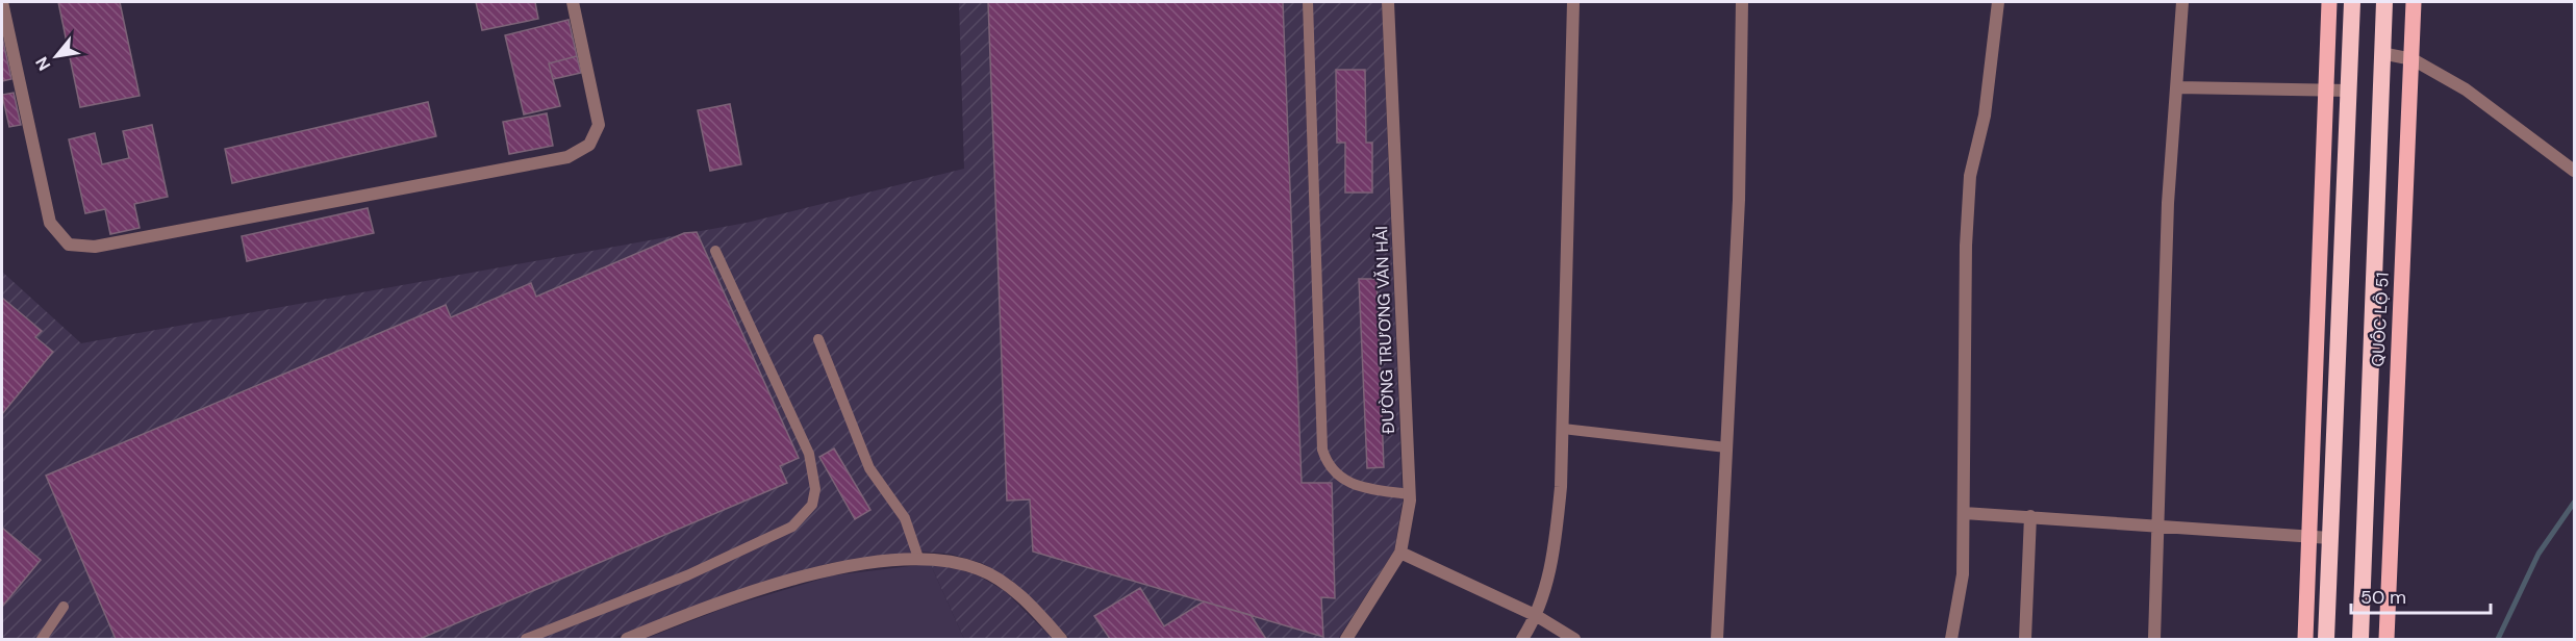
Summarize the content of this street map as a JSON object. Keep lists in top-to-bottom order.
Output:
{
  "streets": {
    "highway": ["QUỐC LỘ 51"],
    "street": ["ĐƯỜNG TRƯƠNG VĂN HẢI"]
  },
  "scale_bar": "50 m",
  "north": "bottom left"
}
